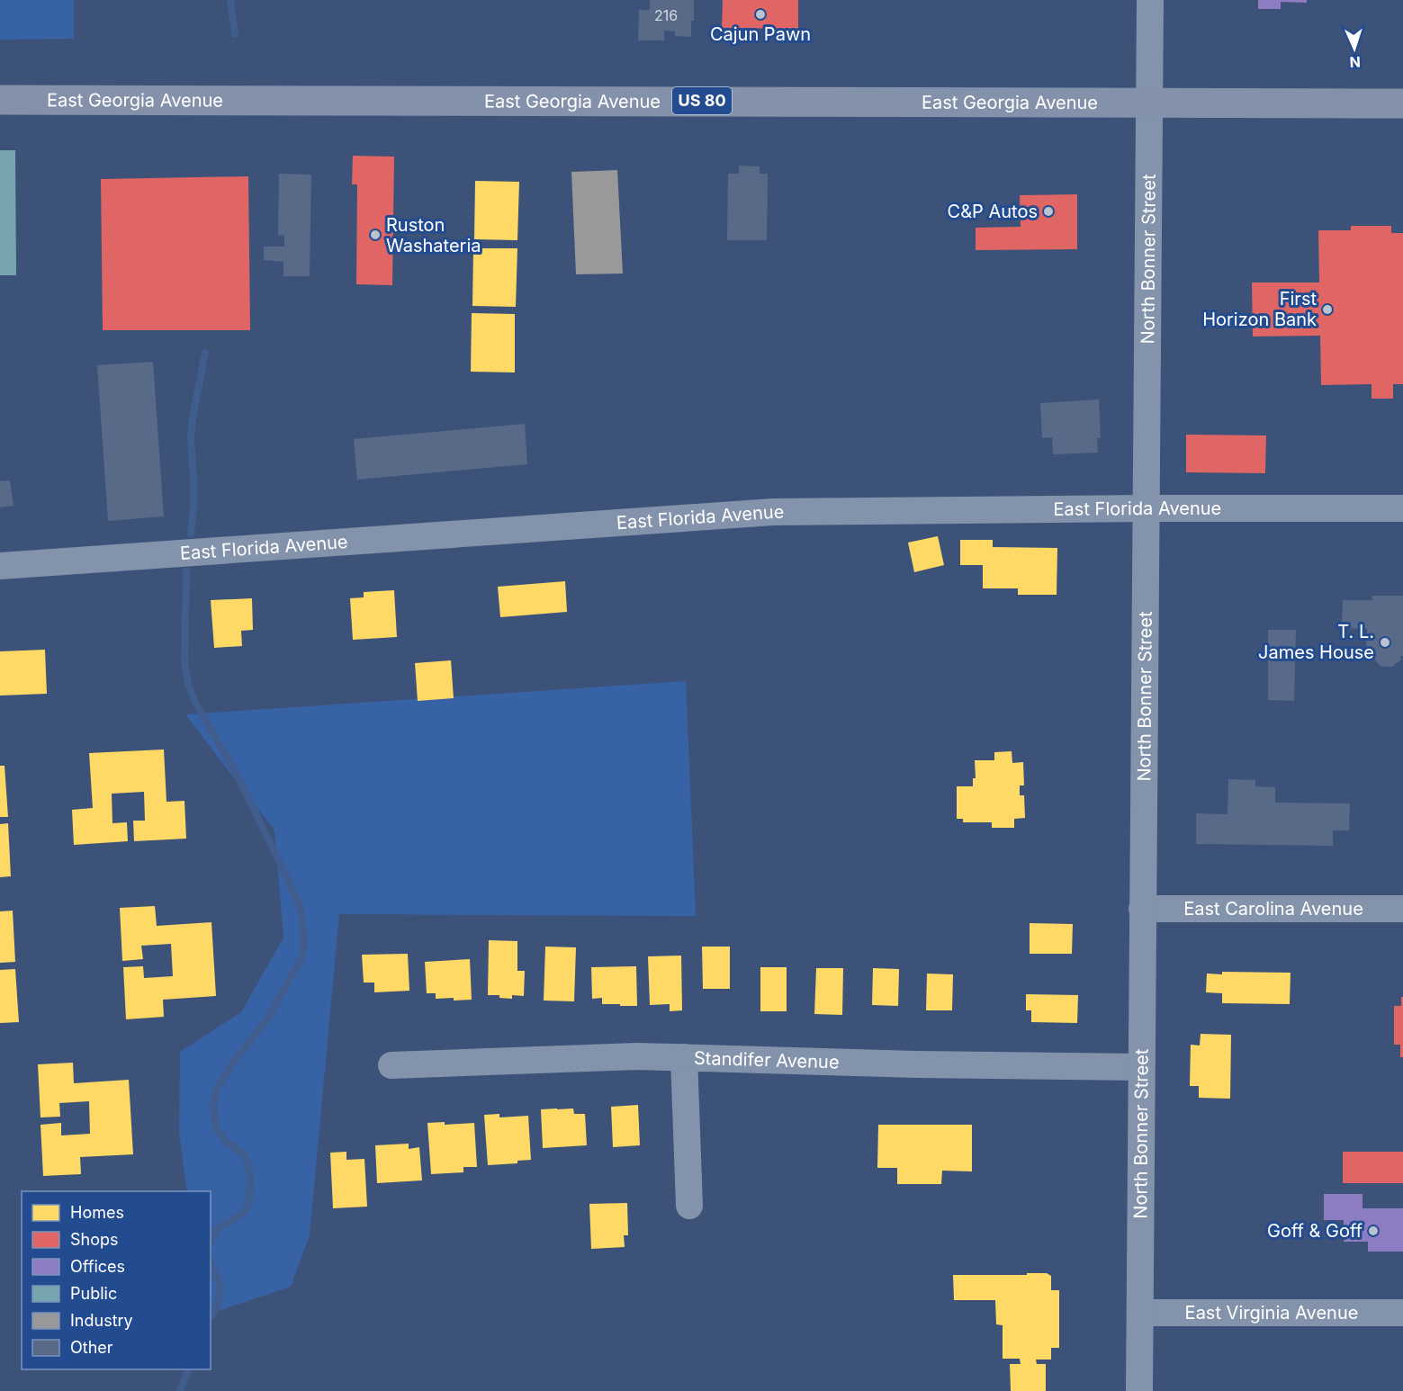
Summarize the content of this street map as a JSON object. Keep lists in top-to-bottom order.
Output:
{
  "streets": {
    "main road": ["East Georgia Avenue", "US 80"],
    "street": [
      "North Bonner Street",
      "East Florida Avenue",
      "East Carolina Avenue",
      "Standifer Avenue",
      "East Virginia Avenue"
    ]
  },
  "crossings": [
    ["East Georgia Avenue", "North Bonner Street"],
    ["North Bonner Street", "East Florida Avenue"],
    ["North Bonner Street", "East Carolina Avenue"],
    ["North Bonner Street", "Standifer Avenue"],
    ["North Bonner Street", "East Virginia Avenue"]
  ],
  "places": [
    "Cajun Pawn",
    "C&P Autos",
    "Ruston Washateria",
    "First Horizon Bank",
    "T. L. James House",
    "Goff & Goff"
  ],
  "house_numbers": ["216"],
  "legend": [
    "Homes",
    "Shops",
    "Offices",
    "Public",
    "Industry",
    "Other"
  ],
  "north": "bottom"
}
